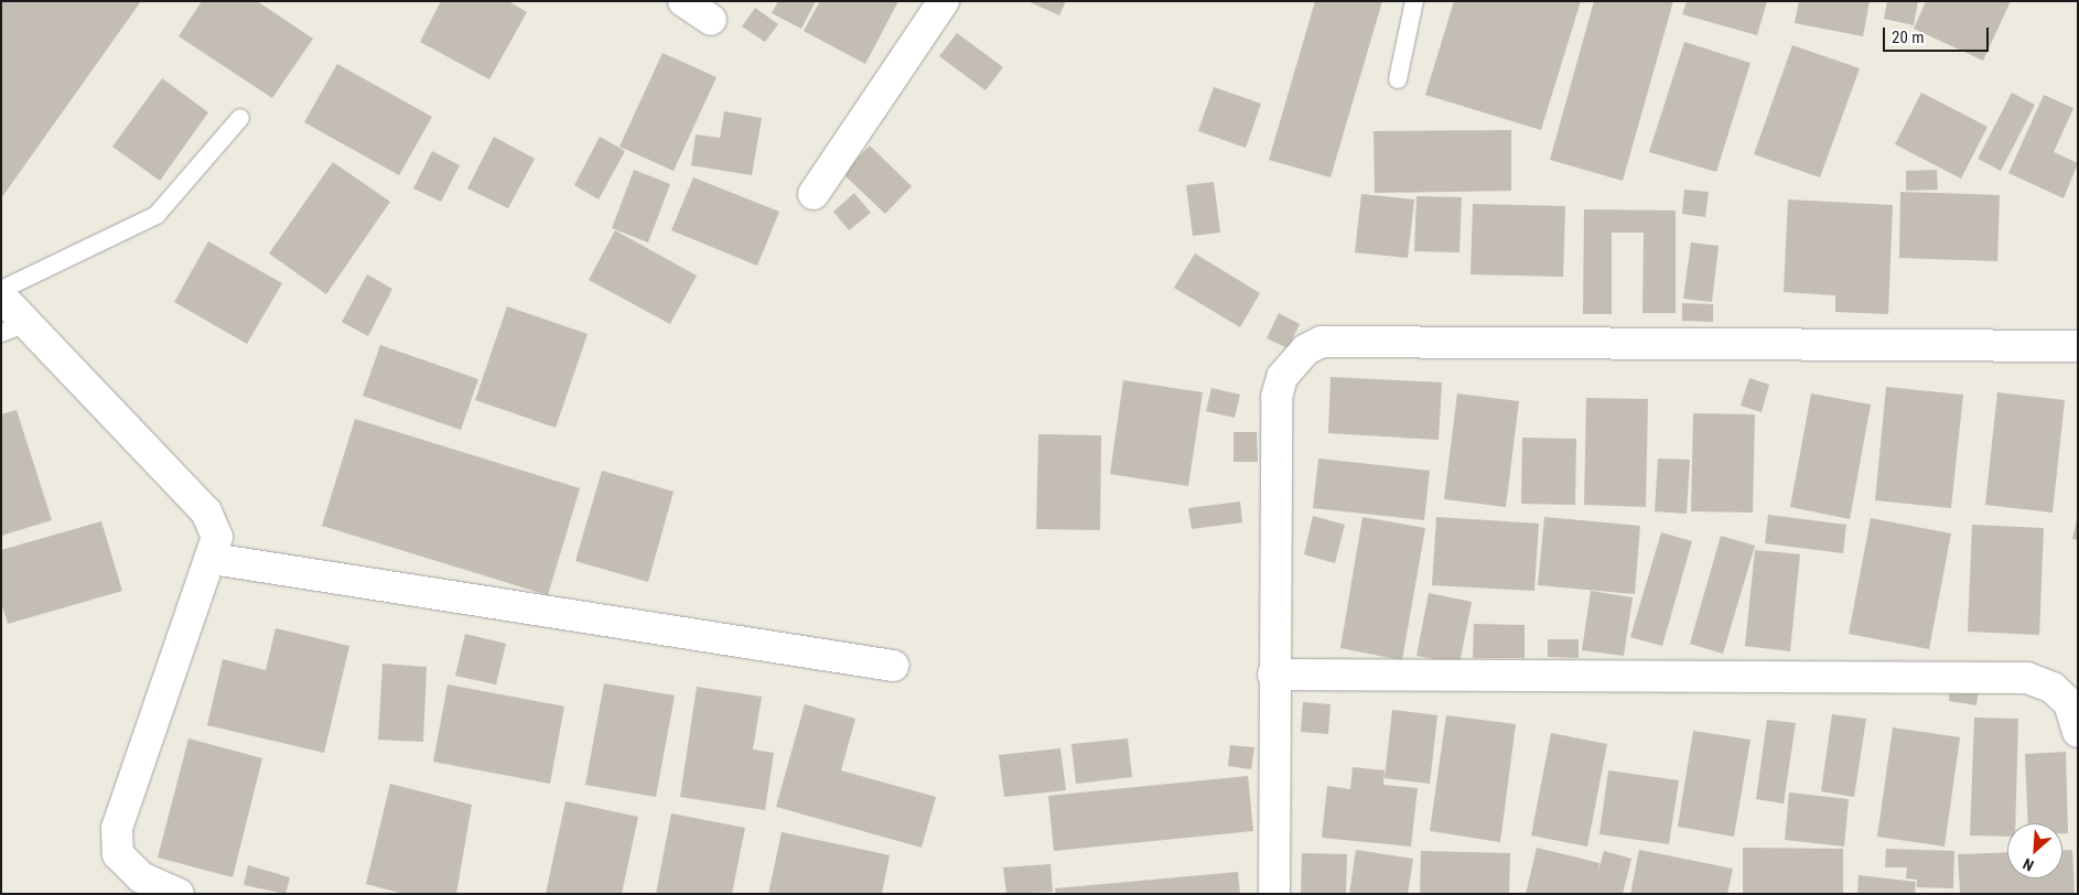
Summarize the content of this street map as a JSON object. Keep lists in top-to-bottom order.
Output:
{
  "scale_bar": "20 m",
  "north": "bottom left"
}
